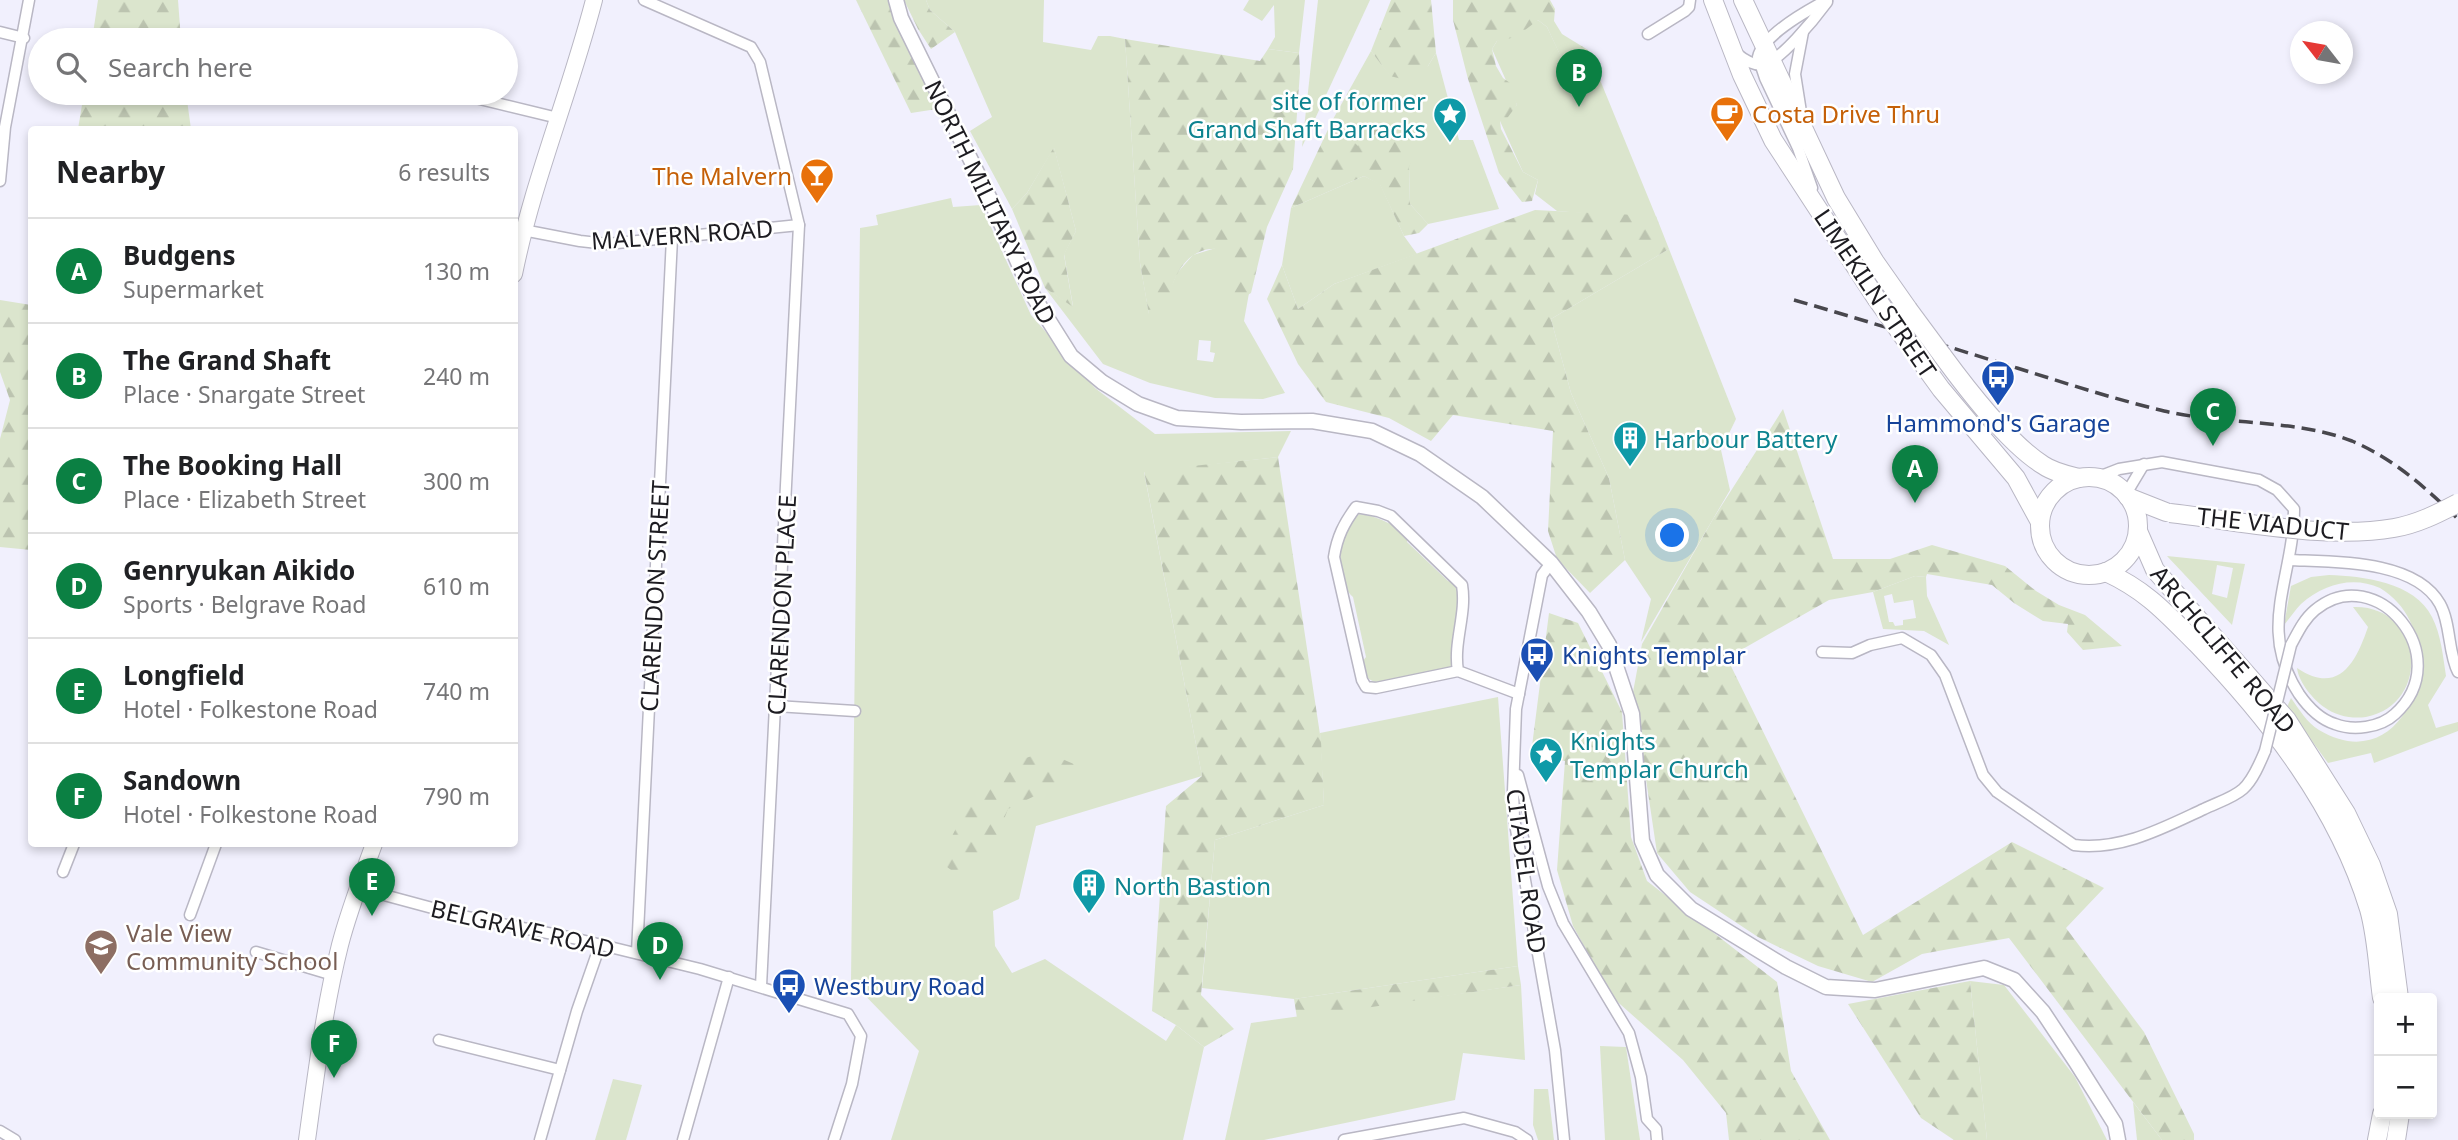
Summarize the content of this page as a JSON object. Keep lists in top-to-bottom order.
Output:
{
  "streets": {
    "highway": ["LIMEKILN STREET", "THE VIADUCT", "ARCHCLIFFE ROAD"],
    "street": [
      "NORTH MILITARY ROAD",
      "MALVERN ROAD",
      "CLARENDON STREET",
      "CLARENDON PLACE",
      "CITADEL ROAD",
      "BELGRAVE ROAD"
    ]
  },
  "crossings": [
    ["NORTH MILITARY ROAD", "CITADEL ROAD"],
    ["MALVERN ROAD", "CLARENDON STREET"],
    ["MALVERN ROAD", "CLARENDON PLACE"],
    ["LIMEKILN STREET", "THE VIADUCT"],
    ["LIMEKILN STREET", "ARCHCLIFFE ROAD"],
    ["THE VIADUCT", "ARCHCLIFFE ROAD"],
    ["CLARENDON STREET", "BELGRAVE ROAD"],
    ["CLARENDON PLACE", "BELGRAVE ROAD"]
  ],
  "places": {
    "cafe": ["Costa Drive Thru"],
    "place": ["site of former Grand Shaft Barracks", "Knights Templar Church"],
    "bar": ["The Malvern"],
    "bus stop": ["Hammond's Garage", "Knights Templar", "Westbury Road"],
    "building": ["Harbour Battery", "North Bastion"],
    "school or university": ["Vale View Community School"]
  },
  "north": "top left",
  "page": {
    "search": "Search here",
    "pins": [
      "B",
      "C",
      "A",
      "E",
      "D",
      "F"
    ],
    "heading": ["Nearby", "6 results"],
    "list": [
      {
        "mark": "A",
        "name": "Budgens",
        "note": "Supermarket",
        "value": "130 m"
      },
      {
        "mark": "B",
        "name": "The Grand Shaft",
        "note": "Place · Snargate Street",
        "value": "240 m"
      },
      {
        "mark": "C",
        "name": "The Booking Hall",
        "note": "Place · Elizabeth Street",
        "value": "300 m"
      },
      {
        "mark": "D",
        "name": "Genryukan Aikido",
        "note": "Sports · Belgrave Road",
        "value": "610 m"
      },
      {
        "mark": "E",
        "name": "Longfield",
        "note": "Hotel · Folkestone Road",
        "value": "740 m"
      },
      {
        "mark": "F",
        "name": "Sandown",
        "note": "Hotel · Folkestone Road",
        "value": "790 m"
      }
    ],
    "map_buttons": ["+", "−"]
  }
}
